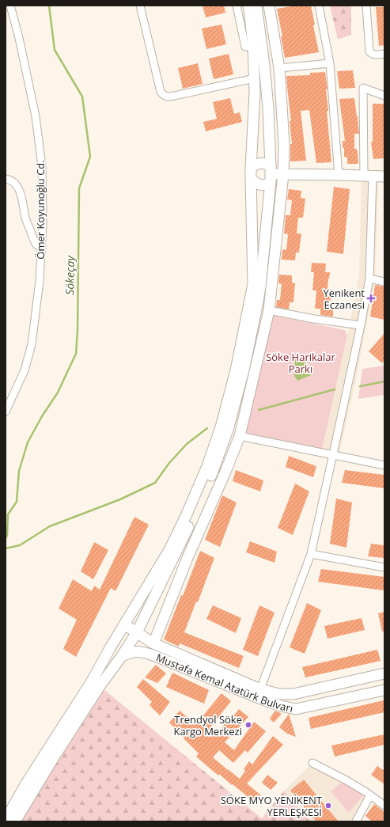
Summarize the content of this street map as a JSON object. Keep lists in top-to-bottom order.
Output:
{
  "streets": {
    "main road": ["Mustafa Kemal Atatürk Bulvarı"],
    "street": ["Ömer Koyunoğlu Cd."]
  },
  "water": ["Sökeçay"],
  "parks": ["Söke Harikalar Parkı"],
  "places": {
    "health": ["Yenikent Eczanesi"],
    "other": ["Trendyol Söke Kargo Merkezi", "SÖKE MYO YENİKENT YERLEŞKESİ"]
  }
}
